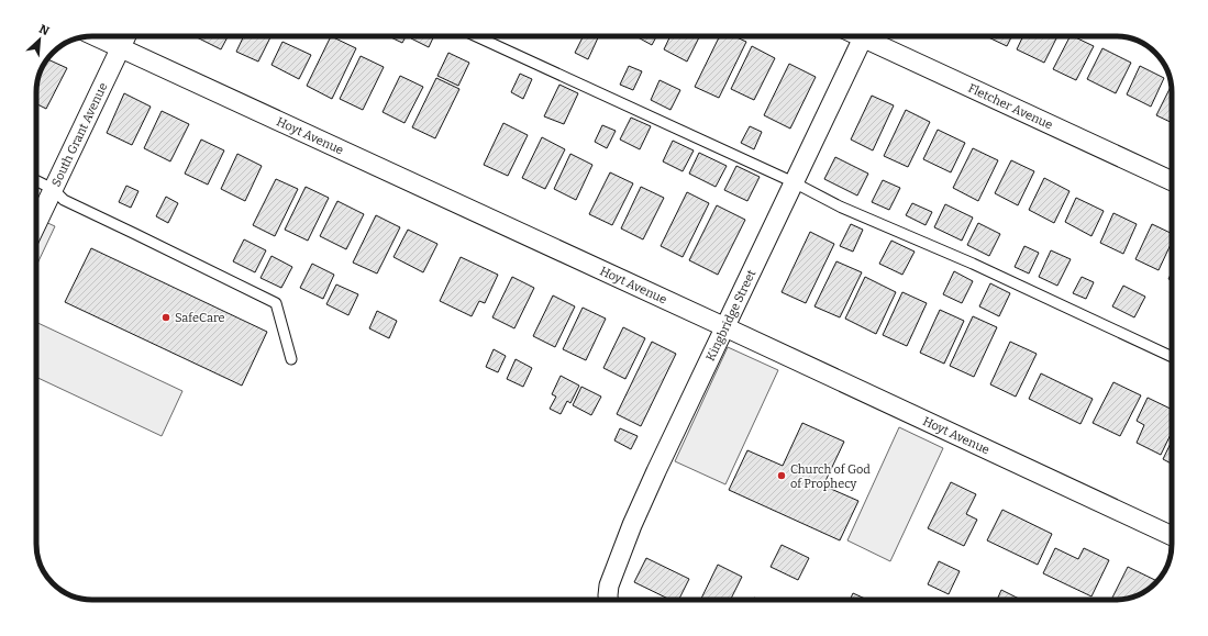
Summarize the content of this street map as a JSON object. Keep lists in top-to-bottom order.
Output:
{
  "streets": {
    "street": [
      "Fletcher Avenue",
      "South Grant Avenue",
      "Hoyt Avenue",
      "Kingbridge Street"
    ]
  },
  "crossings": [
    ["South Grant Avenue", "Hoyt Avenue"],
    ["Hoyt Avenue", "Kingbridge Street"]
  ],
  "places": ["SafeCare", "Church of God of Prophecy"],
  "north": "top right"
}
